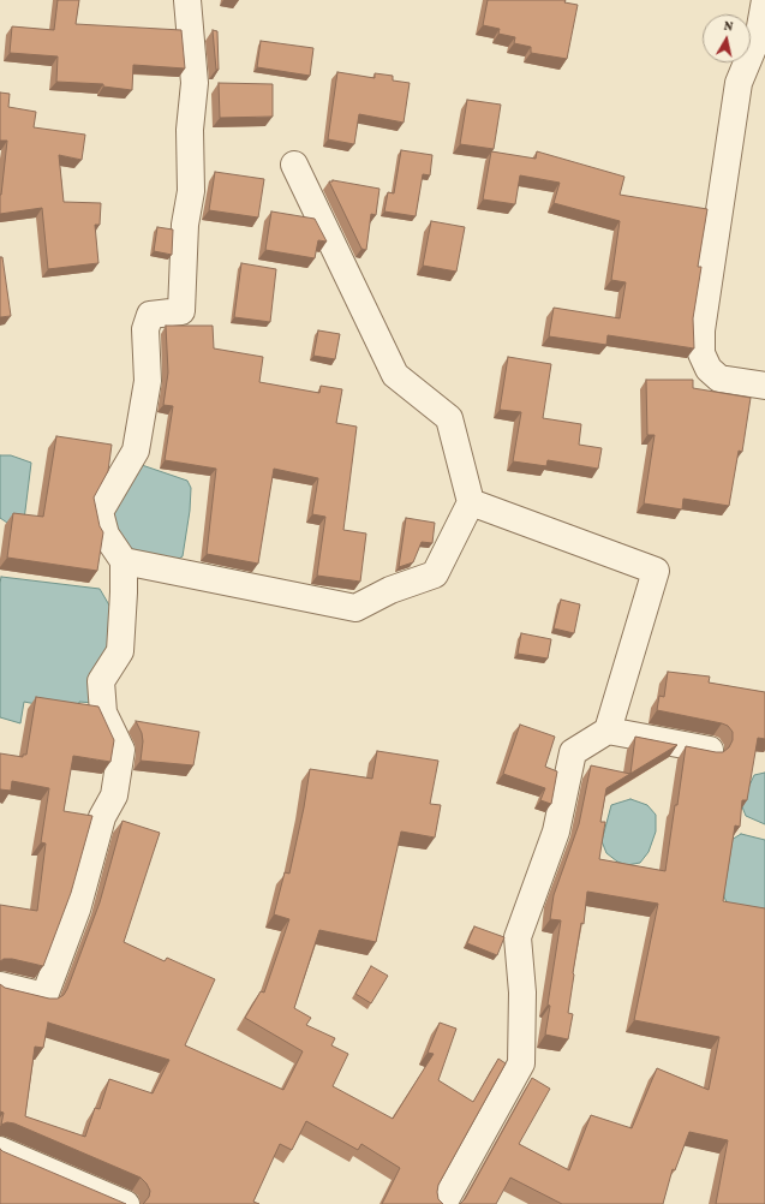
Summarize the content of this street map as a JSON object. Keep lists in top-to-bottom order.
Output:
{
  "north": "top"
}
